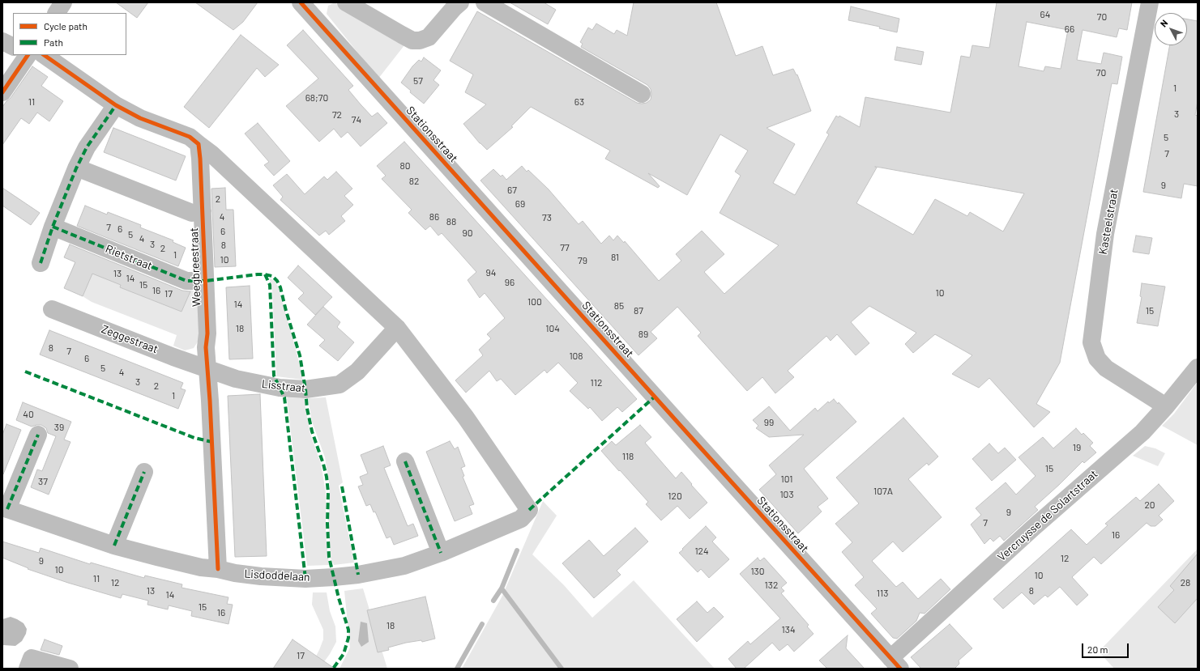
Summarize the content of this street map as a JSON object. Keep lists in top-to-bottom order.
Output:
{
  "streets": {
    "street": [
      "Stationsstraat",
      "Kasteelstraat",
      "Rietstraat",
      "Weegbreestraat",
      "Zeggestraat",
      "Lisstraat",
      "Vercruysse de Solartstraat",
      "Lisdoddelaan"
    ]
  },
  "crossings": [
    ["Stationsstraat", "Vercruysse de Solartstraat"],
    ["Kasteelstraat", "Vercruysse de Solartstraat"],
    ["Rietstraat", "Weegbreestraat"],
    ["Weegbreestraat", "Zeggestraat"],
    ["Weegbreestraat", "Lisstraat"],
    ["Weegbreestraat", "Lisdoddelaan"],
    ["Zeggestraat", "Lisstraat"],
    ["Lisstraat", "Lisdoddelaan"]
  ],
  "house_numbers": [
    "64",
    "70",
    "66",
    "70",
    "57",
    "1",
    "68;70",
    "11",
    "63",
    "3",
    "72",
    "74",
    "5",
    "7",
    "80",
    "82",
    "9",
    "67",
    "2",
    "69",
    "4",
    "86",
    "73",
    "88",
    "7",
    "6",
    "6",
    "90",
    "5",
    "4",
    "3",
    "8",
    "77",
    "2",
    "1",
    "81",
    "10",
    "79",
    "94",
    "13",
    "14",
    "96",
    "15",
    "16",
    "10",
    "17",
    "100",
    "14",
    "85",
    "87",
    "15",
    "18",
    "104",
    "89",
    "8",
    "7",
    "108",
    "6",
    "5",
    "4",
    "3",
    "112",
    "2",
    "1",
    "40",
    "99",
    "39",
    "19",
    "118",
    "15",
    "101",
    "37",
    "107A",
    "103",
    "120",
    "20",
    "9",
    "7",
    "16",
    "124",
    "12",
    "9",
    "10",
    "130",
    "10",
    "11",
    "12",
    "28",
    "132",
    "13",
    "8",
    "113",
    "14",
    "15",
    "16",
    "18",
    "134",
    "17"
  ],
  "legend": ["Cycle path", "Path"],
  "scale_bar": "20 m",
  "north": "top left"
}
